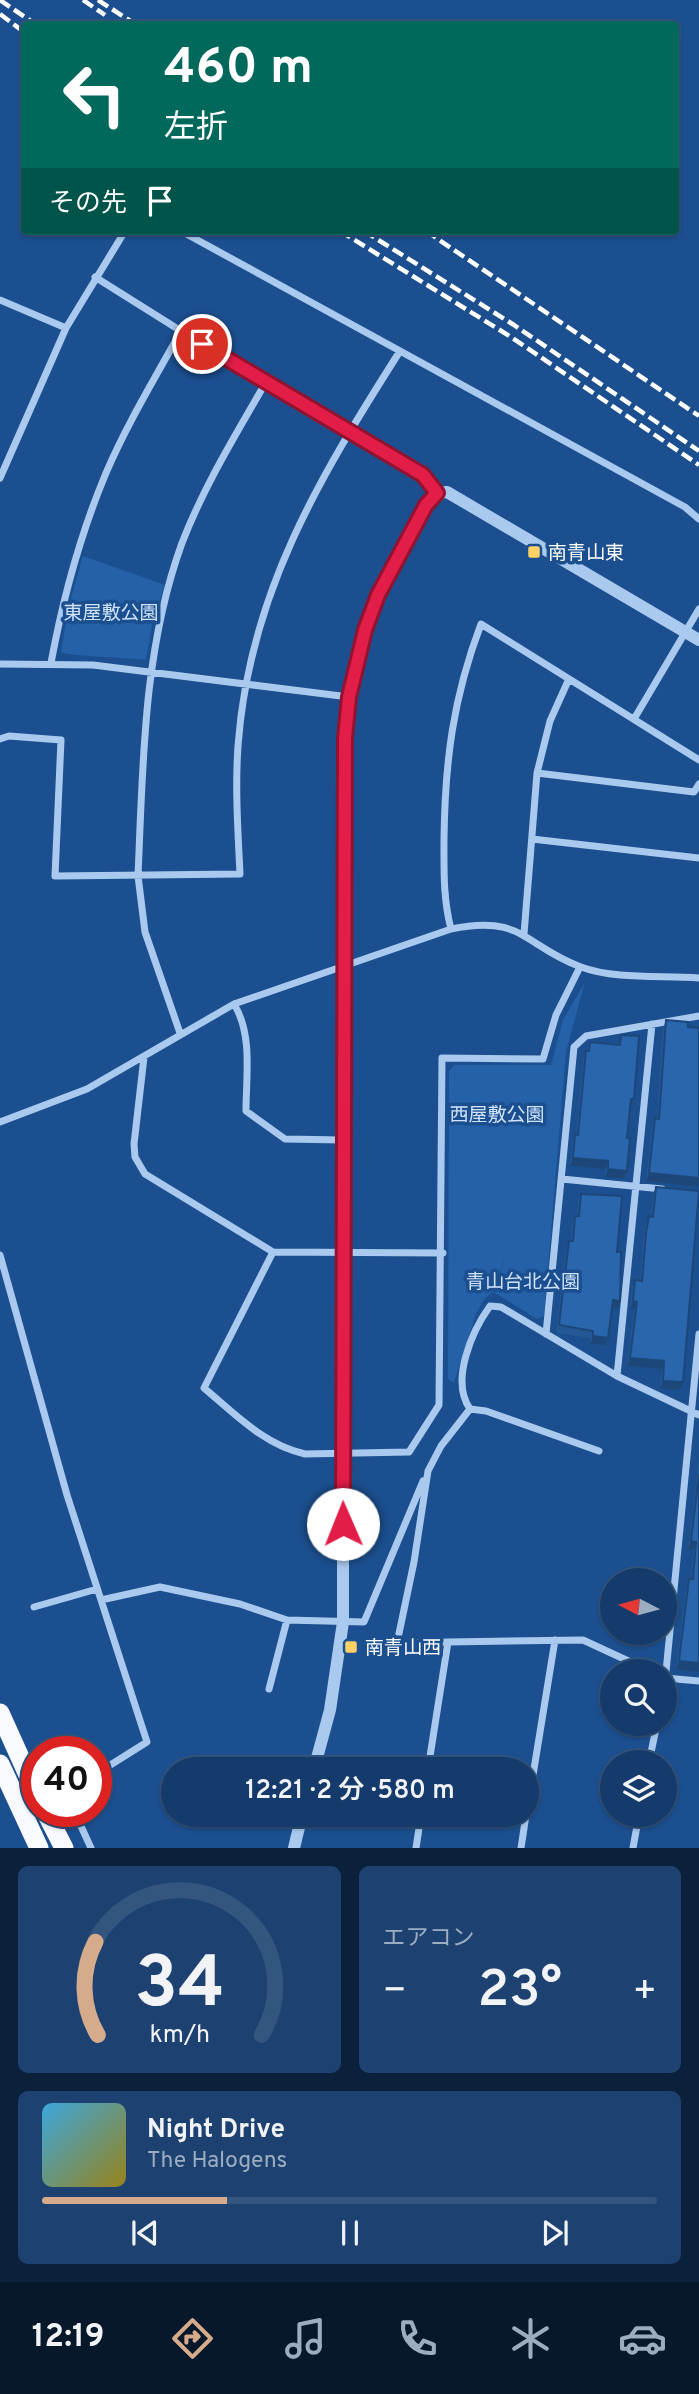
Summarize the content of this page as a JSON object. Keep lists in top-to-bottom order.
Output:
{
  "parks": ["東屋敷公園", "西屋敷公園", "青山台北公園"],
  "places": {
    "transit": ["南青山東", "南青山西"]
  },
  "north": "left",
  "page": {
    "turn": ["460 m", "左折"],
    "then": "その先",
    "limit": "40",
    "trip": "12:21 · 2 分 · 580 m",
    "tile": "エアコン",
    "heat": ["−", "23°", "+"],
    "song": ["Night Drive", "The Halogens"],
    "tabs": "12:19",
    "gauge": ["34", "km/h"]
  }
}
